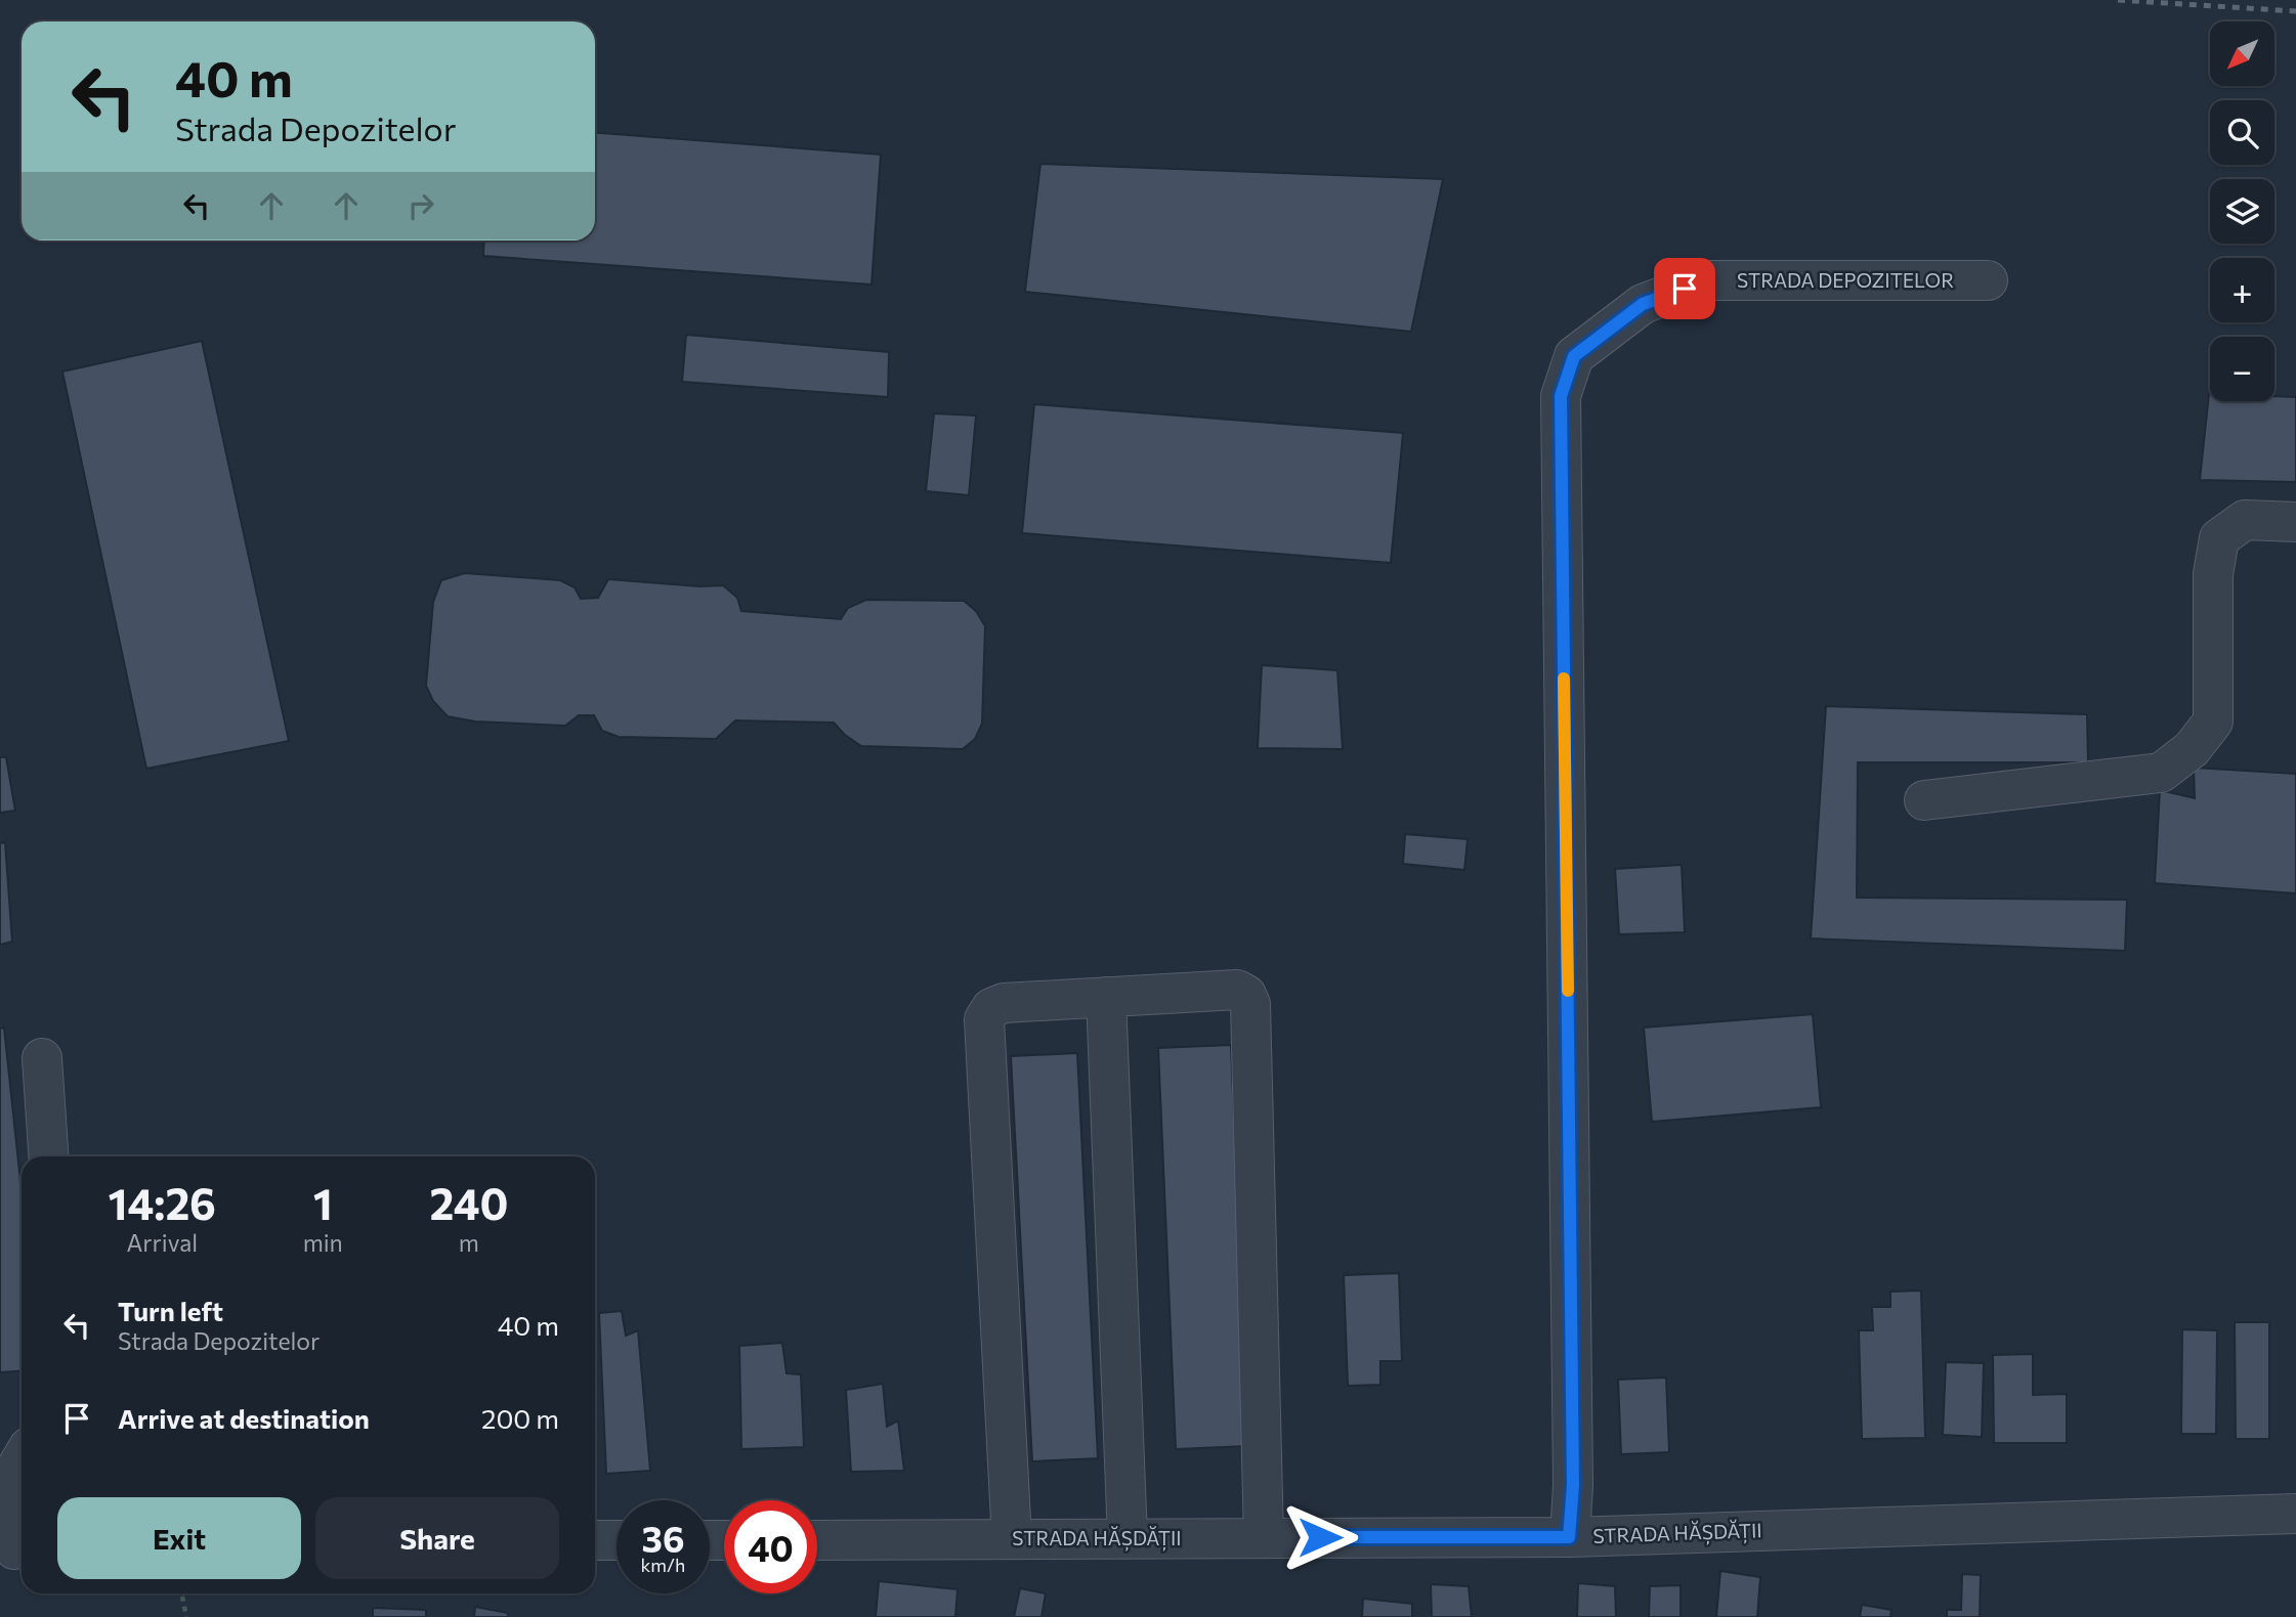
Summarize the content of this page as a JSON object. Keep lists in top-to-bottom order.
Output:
{
  "streets": {
    "street": ["STRADA DEPOZITELOR", "STRADA HĂȘDĂȚII"]
  },
  "crossings": [
    ["STRADA DEPOZITELOR", "STRADA HĂȘDĂȚII"]
  ],
  "north": "bottom left",
  "page": {
    "map_buttons": ["+", "−"],
    "turn": ["40 m", "Strada Depozitelor"],
    "eta": [
      "14:26",
      "Arrival",
      "1",
      "min",
      "240",
      "m"
    ],
    "list": [
      {
        "name": "Turn left",
        "note": "Strada Depozitelor",
        "value": "40 m"
      },
      {
        "name": "Arrive at destination",
        "value": "200 m"
      }
    ],
    "buttons": ["Exit", "Share"],
    "speed": "36 km/h",
    "limit": "40"
  }
}
